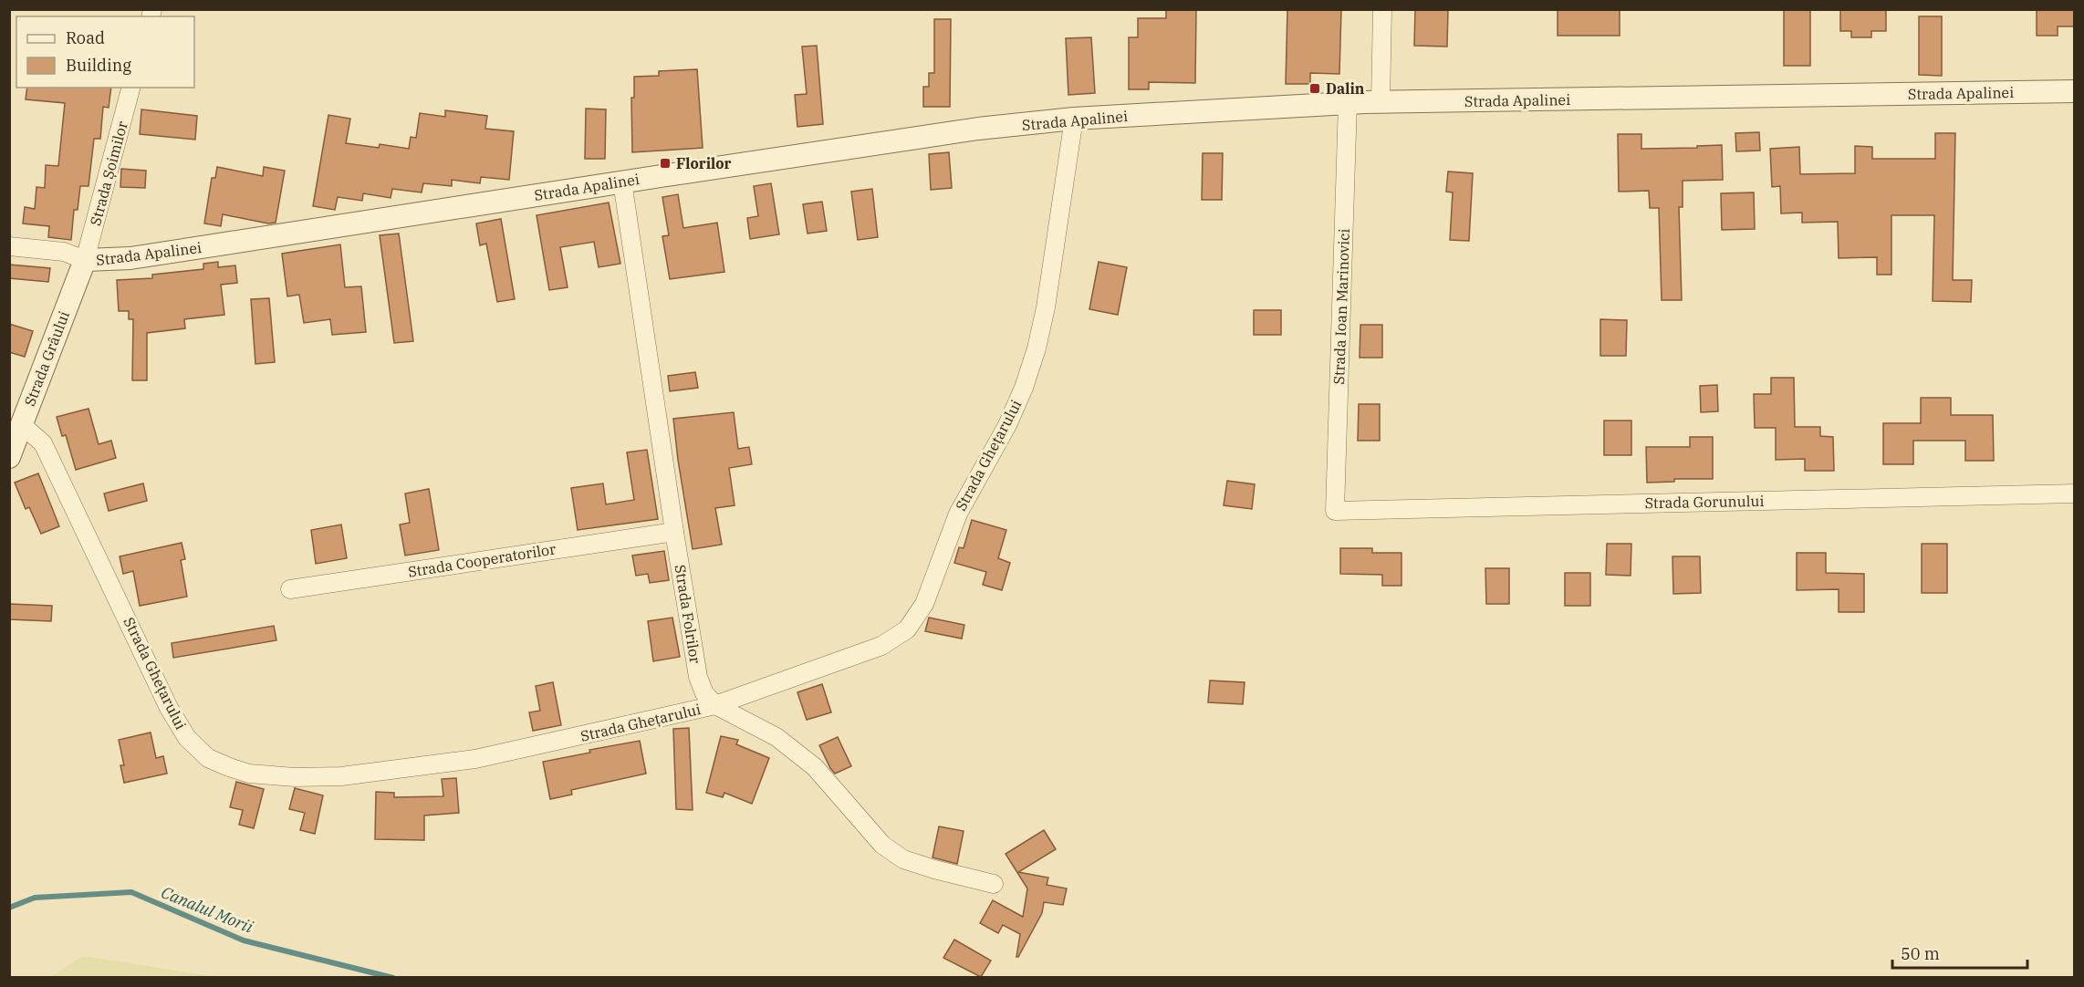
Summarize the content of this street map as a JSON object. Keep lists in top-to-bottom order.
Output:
{
  "streets": {
    "street": [
      "Strada Apalinei",
      "Strada Șoimilor",
      "Strada Ioan Marinovici",
      "Strada Grâului",
      "Strada Ghețarului",
      "Strada Gorunului",
      "Strada Cooperatorilor",
      "Strada Folrilor"
    ]
  },
  "crossings": [
    ["Strada Apalinei", "Strada Șoimilor"],
    ["Strada Apalinei", "Strada Ioan Marinovici"],
    ["Strada Apalinei", "Strada Grâului"],
    ["Strada Apalinei", "Strada Ghețarului"],
    ["Strada Apalinei", "Strada Folrilor"],
    ["Strada Șoimilor", "Strada Grâului"],
    ["Strada Ioan Marinovici", "Strada Gorunului"],
    ["Strada Grâului", "Strada Ghețarului"],
    ["Strada Ghețarului", "Strada Folrilor"],
    ["Strada Cooperatorilor", "Strada Folrilor"]
  ],
  "water": ["Canalul Morii"],
  "places": {
    "transit": ["Dalin", "Florilor"]
  },
  "legend": ["Road", "Building"],
  "scale_bar": "50 m"
}
